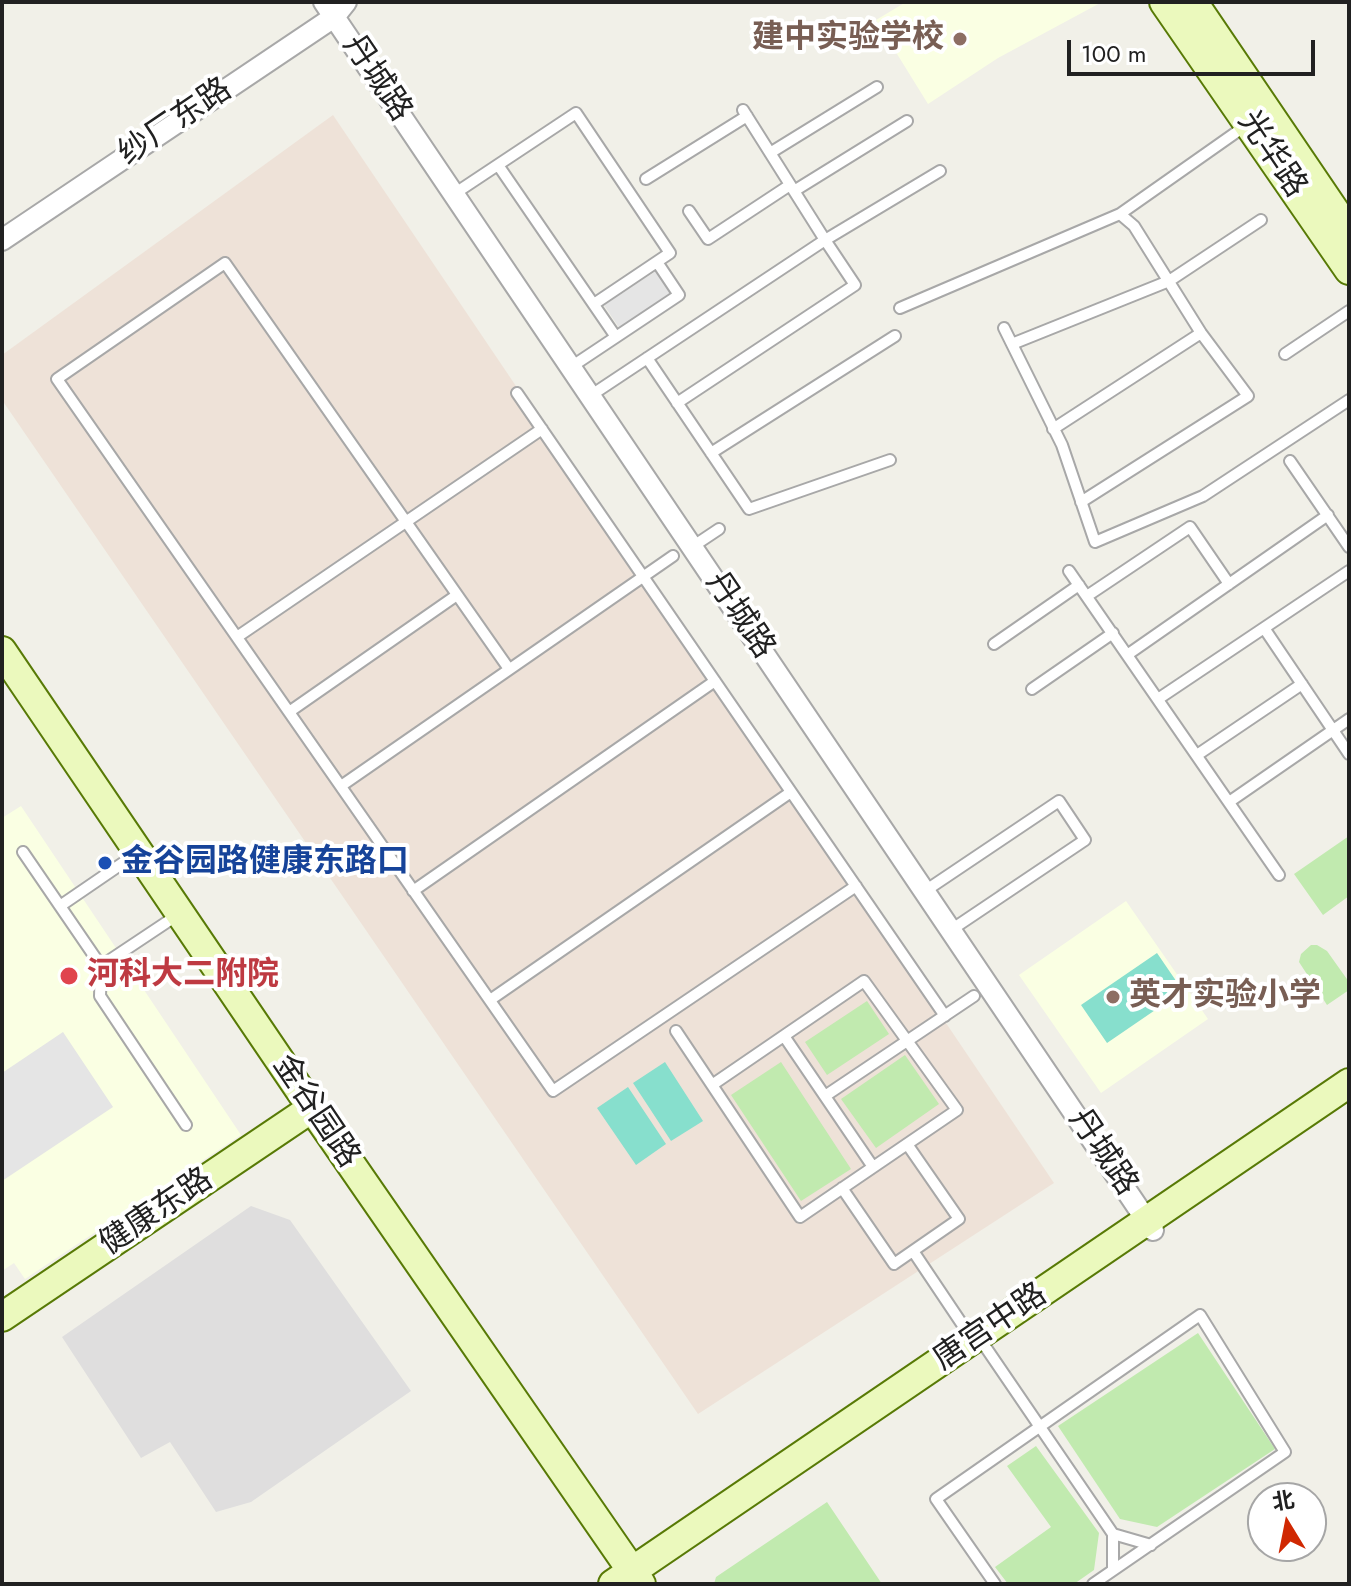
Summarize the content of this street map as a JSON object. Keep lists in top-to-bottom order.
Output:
{
  "streets": {
    "main road": [
      "光华路",
      "金谷园路",
      "健康东路",
      "唐宫中路"
    ],
    "street": ["丹城路", "纱厂东路"]
  },
  "crossings": [
    ["丹城路", "纱厂东路"],
    ["丹城路", "唐宫中路"],
    ["金谷园路", "健康东路"],
    ["金谷园路", "唐宫中路"]
  ],
  "places": [
    "建中实验学校",
    "金谷园路健康东路口",
    "河科大二附院",
    "英才实验小学"
  ],
  "scale_bar": "100 m",
  "north": "top"
}
